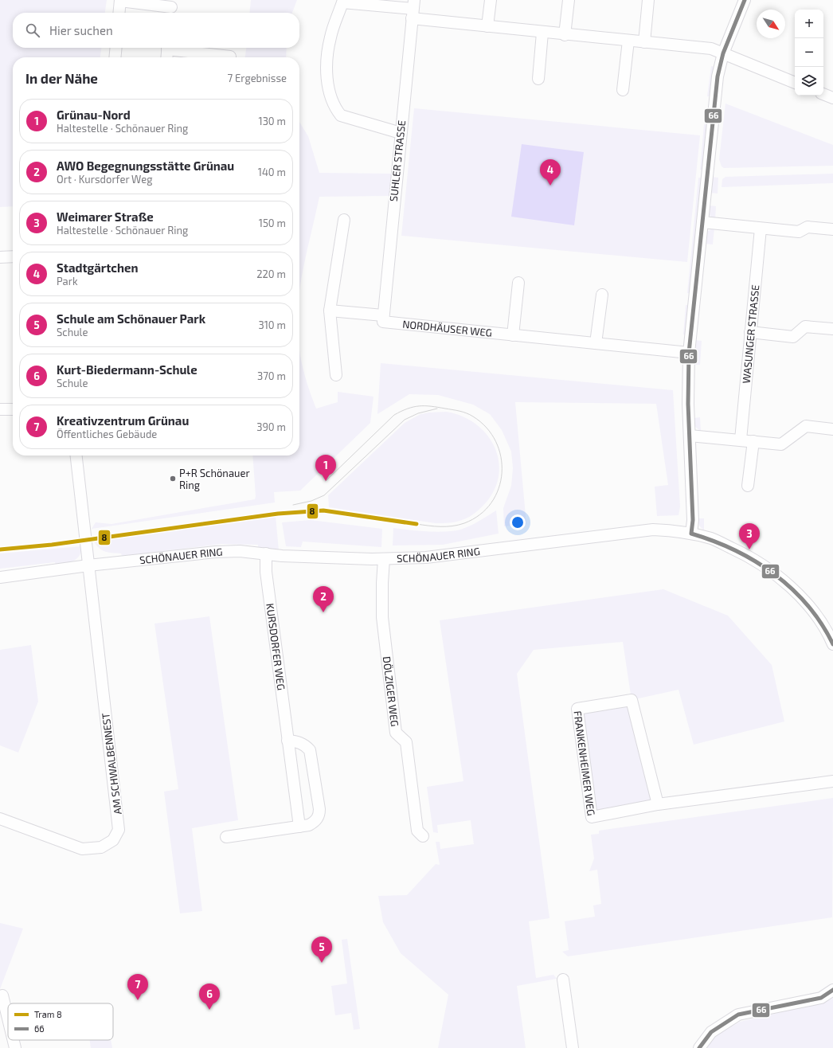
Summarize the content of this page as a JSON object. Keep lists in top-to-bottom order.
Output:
{
  "streets": {
    "street": [
      "SUHLER STRASSE",
      "NORDHÄUSER WEG",
      "WASUNGER STRASSE",
      "SCHÖNAUER RING",
      "KURSDORFER WEG",
      "DÖLZIGER WEG",
      "FRANKENHEIMER WEG",
      "AM SCHWALBENNEST"
    ]
  },
  "crossings": [
    ["SUHLER STRASSE", "NORDHÄUSER WEG"],
    ["SCHÖNAUER RING", "KURSDORFER WEG"],
    ["SCHÖNAUER RING", "DÖLZIGER WEG"],
    ["SCHÖNAUER RING", "AM SCHWALBENNEST"]
  ],
  "places": ["P+R Schönauer Ring"],
  "lines": ["transit line 66", "tram line 8"],
  "legend": ["Tram 8", "66"],
  "north": "bottom right",
  "page": {
    "map_buttons": ["+", "−"],
    "search": "Hier suchen",
    "heading": ["In der Nähe", "7 Ergebnisse"],
    "list": [
      {
        "mark": "1",
        "name": "Grünau-Nord",
        "note": "Haltestelle · Schönauer Ring",
        "value": "130 m"
      },
      {
        "mark": "2",
        "name": "AWO Begegnungsstätte Grünau",
        "note": "Ort · Kursdorfer Weg",
        "value": "140 m"
      },
      {
        "mark": "3",
        "name": "Weimarer Straße",
        "note": "Haltestelle · Schönauer Ring",
        "value": "150 m"
      },
      {
        "mark": "4",
        "name": "Stadtgärtchen",
        "note": "Park",
        "value": "220 m"
      },
      {
        "mark": "5",
        "name": "Schule am Schönauer Park",
        "note": "Schule",
        "value": "310 m"
      },
      {
        "mark": "6",
        "name": "Kurt-Biedermann-Schule",
        "note": "Schule",
        "value": "370 m"
      },
      {
        "mark": "7",
        "name": "Kreativzentrum Grünau",
        "note": "Öffentliches Gebäude",
        "value": "390 m"
      }
    ],
    "pins": [
      "4",
      "1",
      "3",
      "2",
      "5",
      "7",
      "6"
    ]
  }
}
